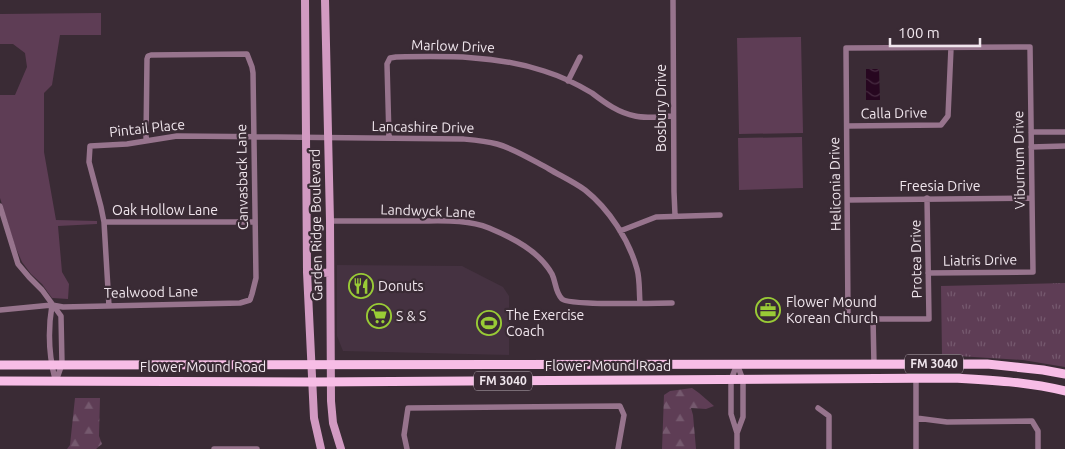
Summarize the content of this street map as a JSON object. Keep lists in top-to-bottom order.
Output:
{
  "streets": {
    "main road": ["Garden Ridge Boulevard", "FM 3040", "Flower Mound Road"],
    "street": [
      "Marlow Drive",
      "Bosbury Drive",
      "Calla Drive",
      "Lancashire Drive",
      "Pintail Place",
      "Viburnum Drive",
      "Canvasback Lane",
      "Heliconia Drive",
      "Freesia Drive",
      "Oak Hollow Lane",
      "Landwyck Lane",
      "Protea Drive",
      "Liatris Drive",
      "Tealwood Lane"
    ]
  },
  "crossings": [
    ["Marlow Drive", "Bosbury Drive"],
    ["Marlow Drive", "Lancashire Drive"],
    ["Calla Drive", "Viburnum Drive"],
    ["Calla Drive", "Heliconia Drive"],
    ["Lancashire Drive", "Pintail Place"],
    ["Lancashire Drive", "Landwyck Lane"],
    ["Lancashire Drive", "Garden Ridge Boulevard"],
    ["Pintail Place", "Canvasback Lane"],
    ["Pintail Place", "Oak Hollow Lane"],
    ["Pintail Place", "Garden Ridge Boulevard"],
    ["Viburnum Drive", "Heliconia Drive"],
    ["Viburnum Drive", "Freesia Drive"],
    ["Viburnum Drive", "Liatris Drive"],
    ["Canvasback Lane", "Oak Hollow Lane"],
    ["Canvasback Lane", "Tealwood Lane"],
    ["Heliconia Drive", "Freesia Drive"],
    ["Heliconia Drive", "Protea Drive"],
    ["Freesia Drive", "Protea Drive"],
    ["Landwyck Lane", "Garden Ridge Boulevard"],
    ["Garden Ridge Boulevard", "Flower Mound Road"],
    ["Protea Drive", "Liatris Drive"]
  ],
  "places": {
    "restaurant": ["Donuts"],
    "office": ["Flower Mound Korean Church"],
    "supermarket": ["S & S"],
    "sports": ["The Exercise Coach"]
  },
  "scale_bar": "100 m"
}
